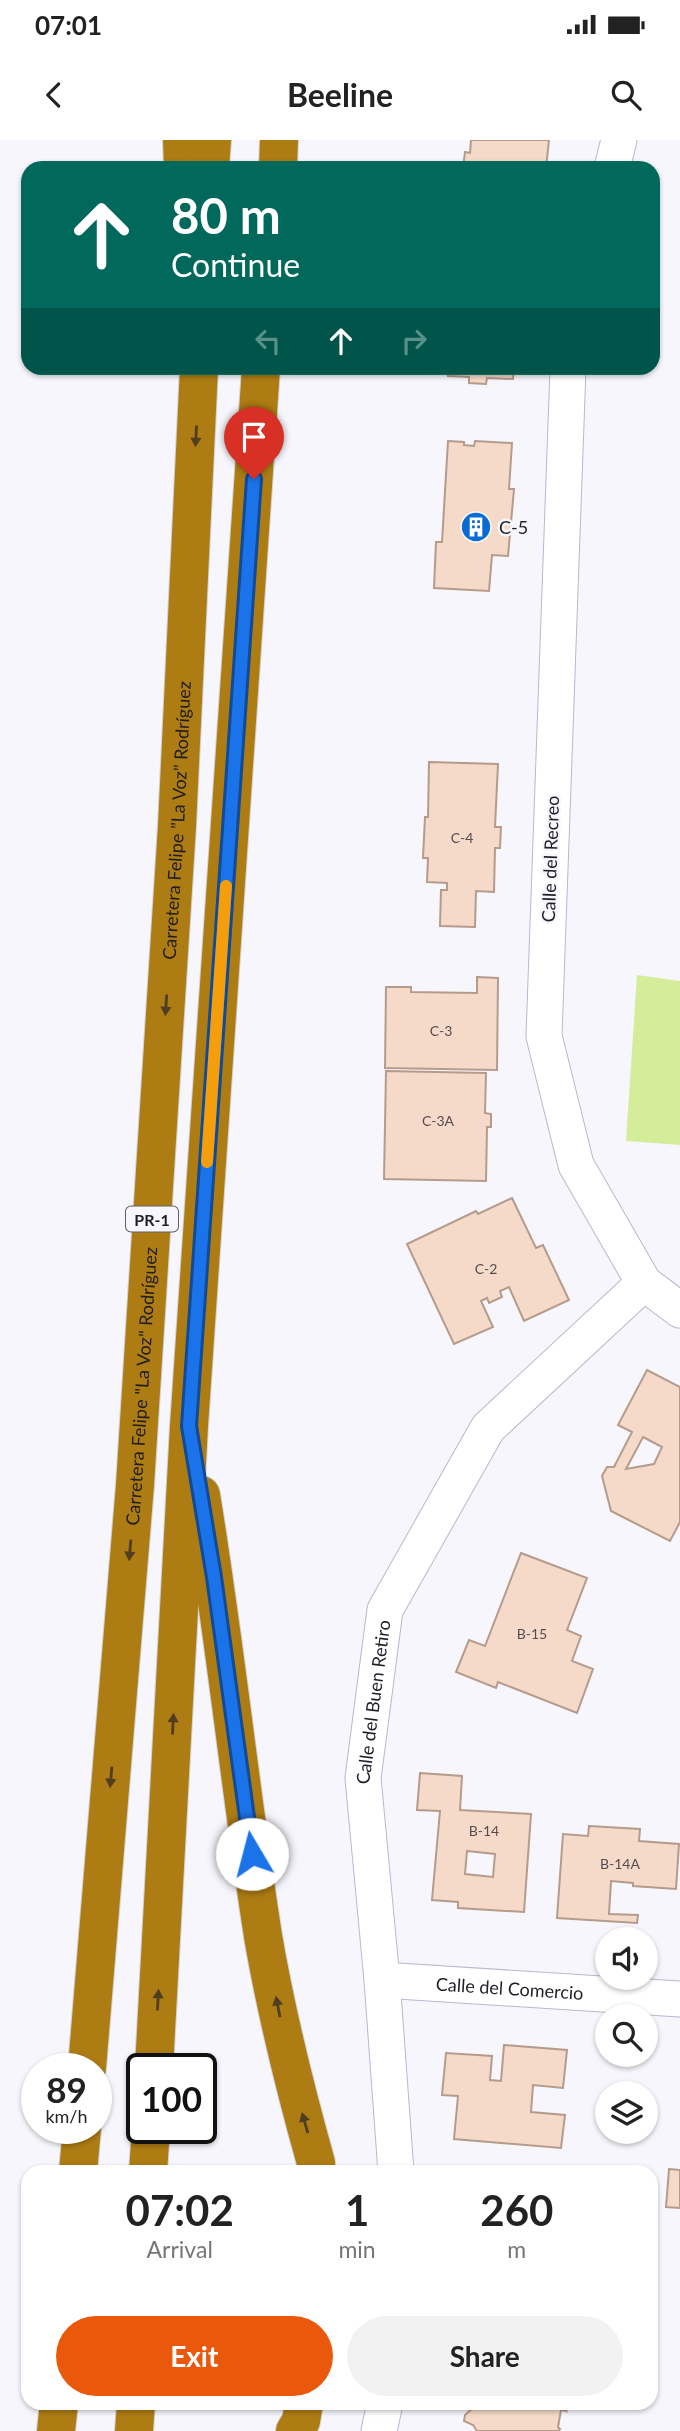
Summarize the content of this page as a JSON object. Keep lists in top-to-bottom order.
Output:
{
  "streets": {
    "highway": ["Carretera Felipe \"La Voz\" Rodríguez", "PR-1"],
    "street": ["Calle del Recreo", "Calle del Buen Retiro", "Calle del Comercio"]
  },
  "crossings": [
    ["Calle del Recreo", "Calle del Buen Retiro"],
    ["Calle del Buen Retiro", "Calle del Comercio"]
  ],
  "places": {
    "building": ["C-5"]
  },
  "house_numbers": [
    "C-4",
    "C-3",
    "C-3A",
    "C-2",
    "B-15",
    "B-14",
    "B-14A"
  ],
  "page": {
    "status": "07:01",
    "header": "Beeline",
    "turn": ["80 m", "Continue"],
    "speed": "89 km/h",
    "limit": "100",
    "eta": [
      "07:02",
      "Arrival",
      "1",
      "min",
      "260",
      "m"
    ],
    "buttons": ["Exit", "Share"]
  }
}
